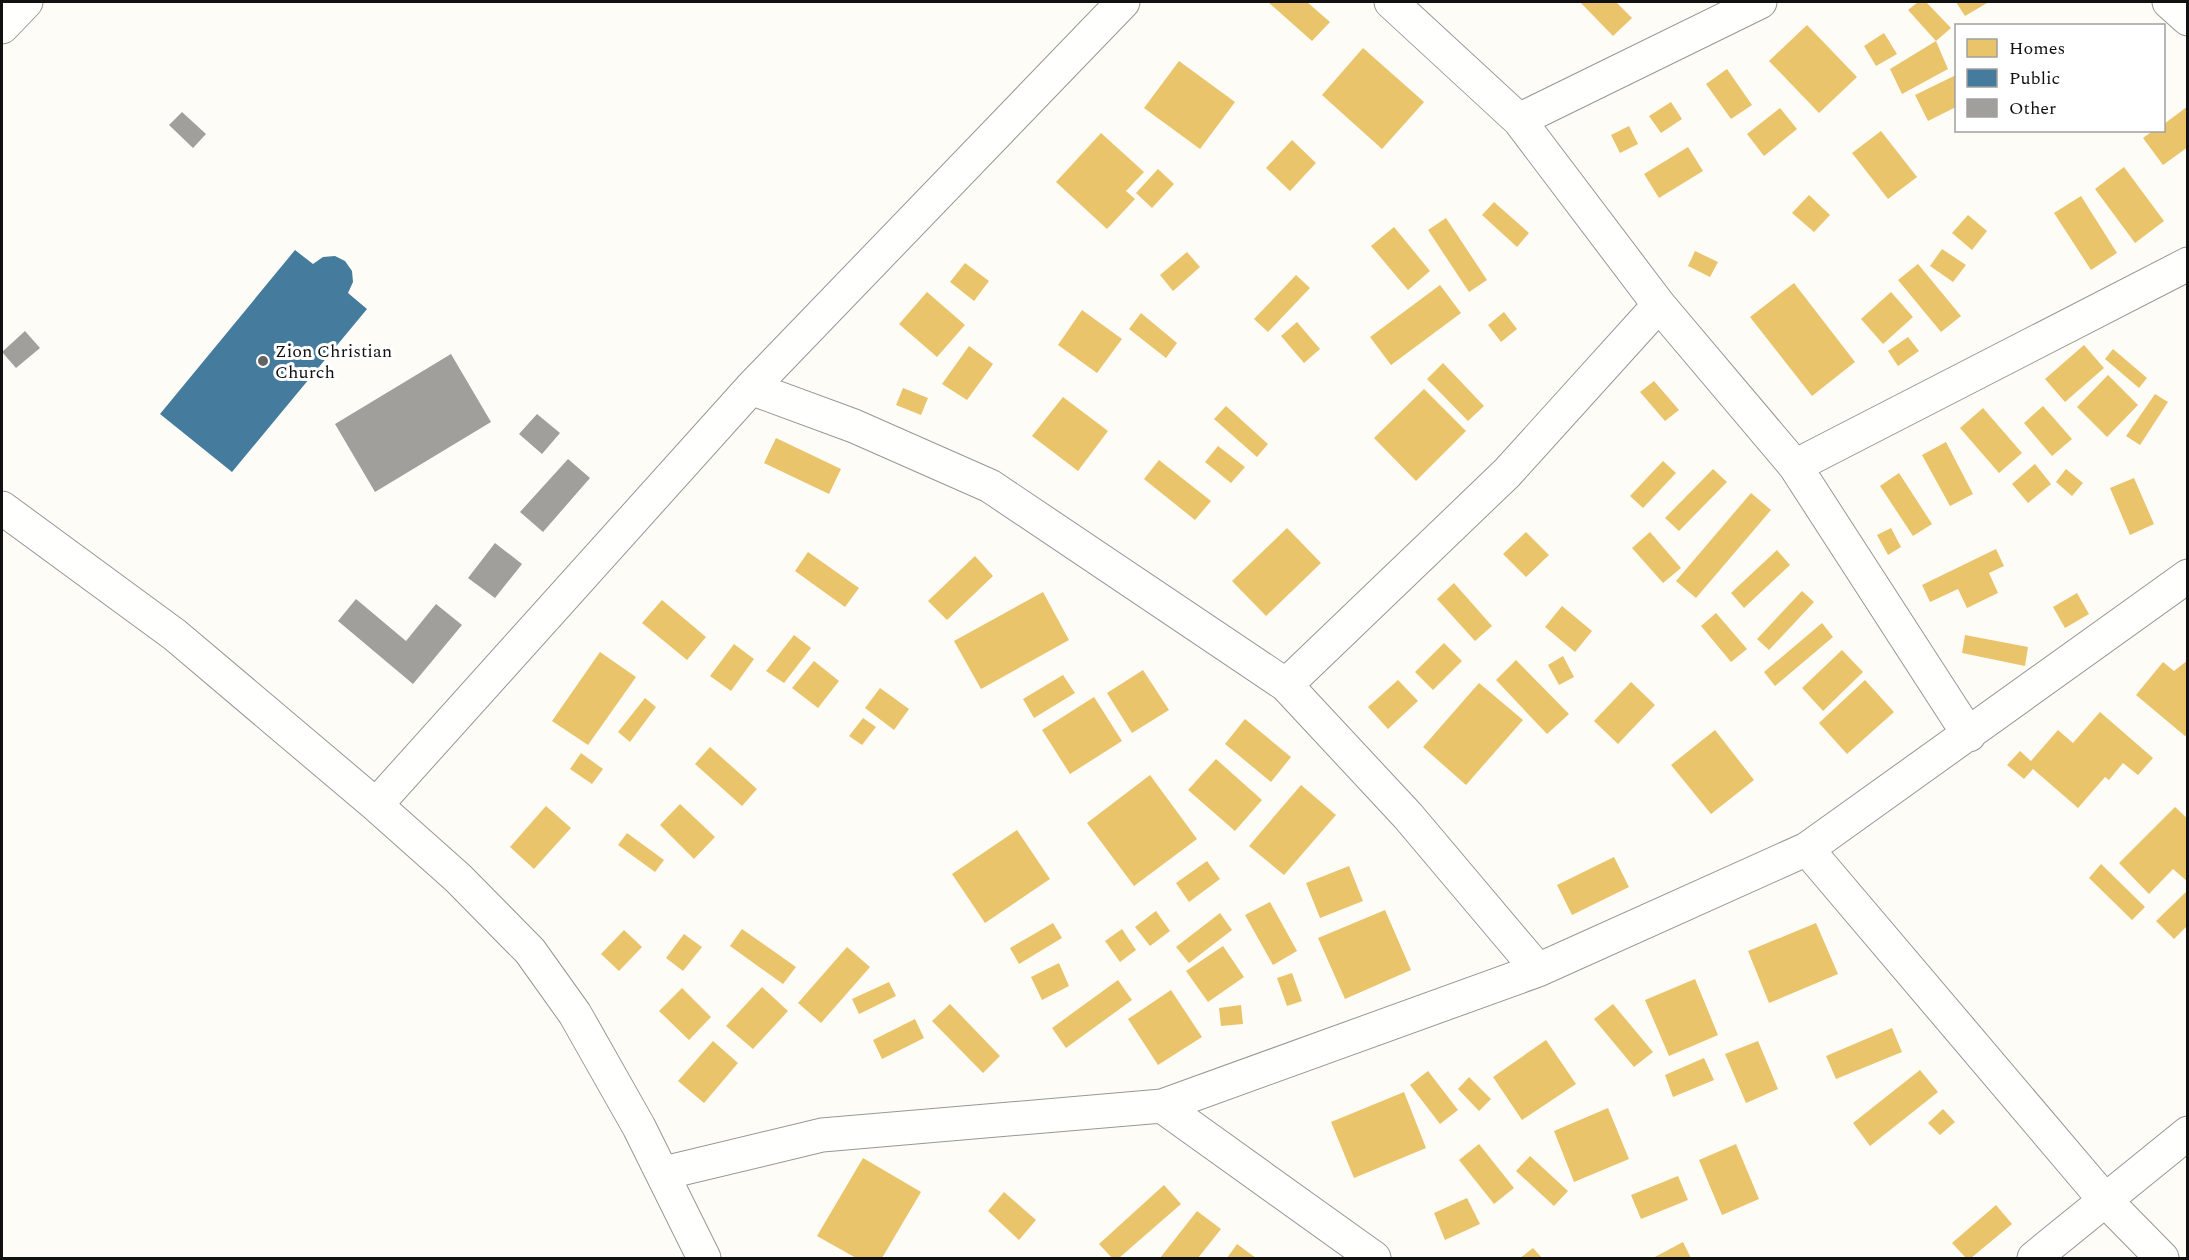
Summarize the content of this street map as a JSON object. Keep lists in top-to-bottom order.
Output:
{
  "places": ["Zion Christian Church"],
  "legend": ["Homes", "Public", "Other"]
}
